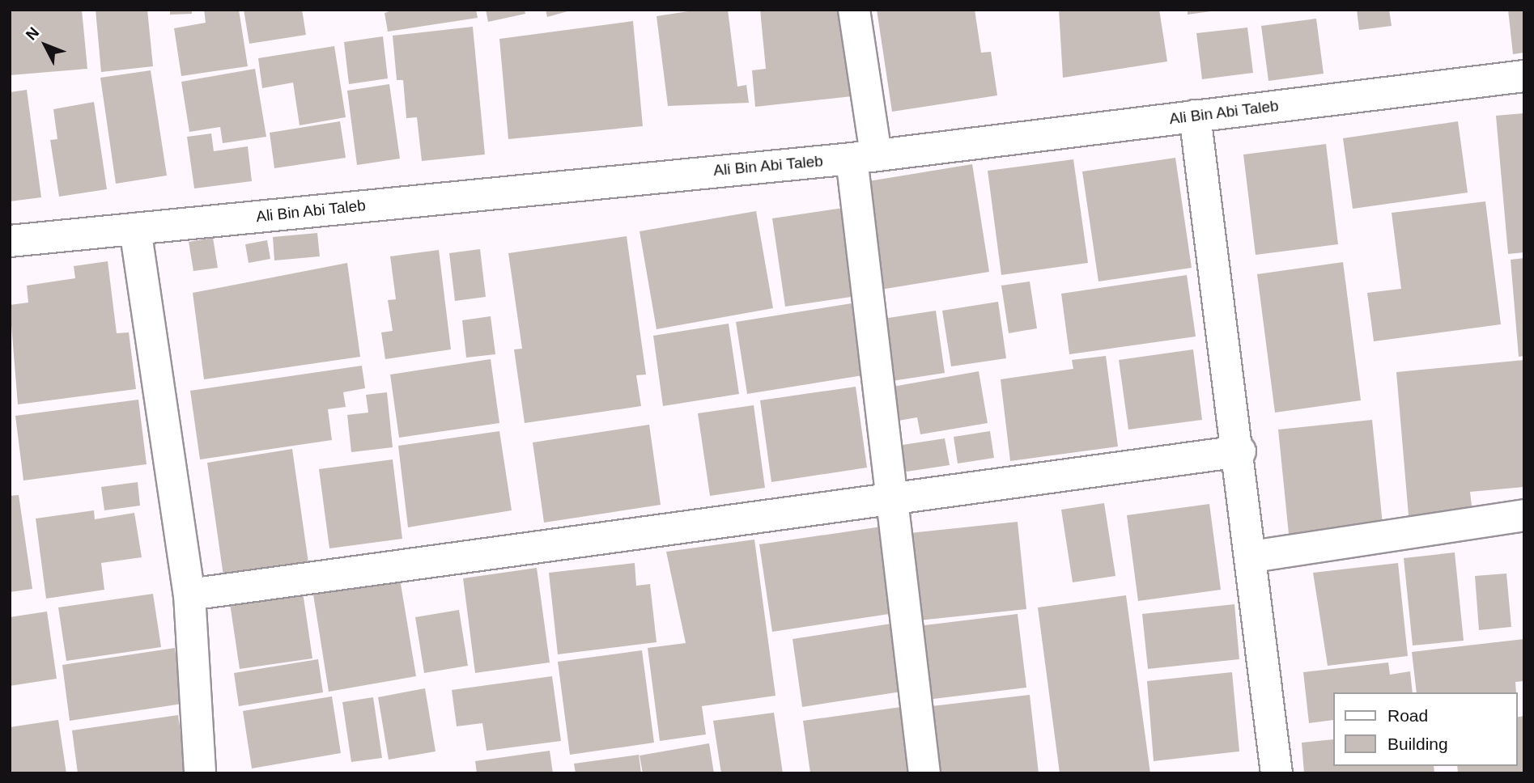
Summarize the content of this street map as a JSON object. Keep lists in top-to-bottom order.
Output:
{
  "streets": {
    "street": ["Ali Bin Abi Taleb"]
  },
  "legend": ["Road", "Building"],
  "north": "top left"
}
